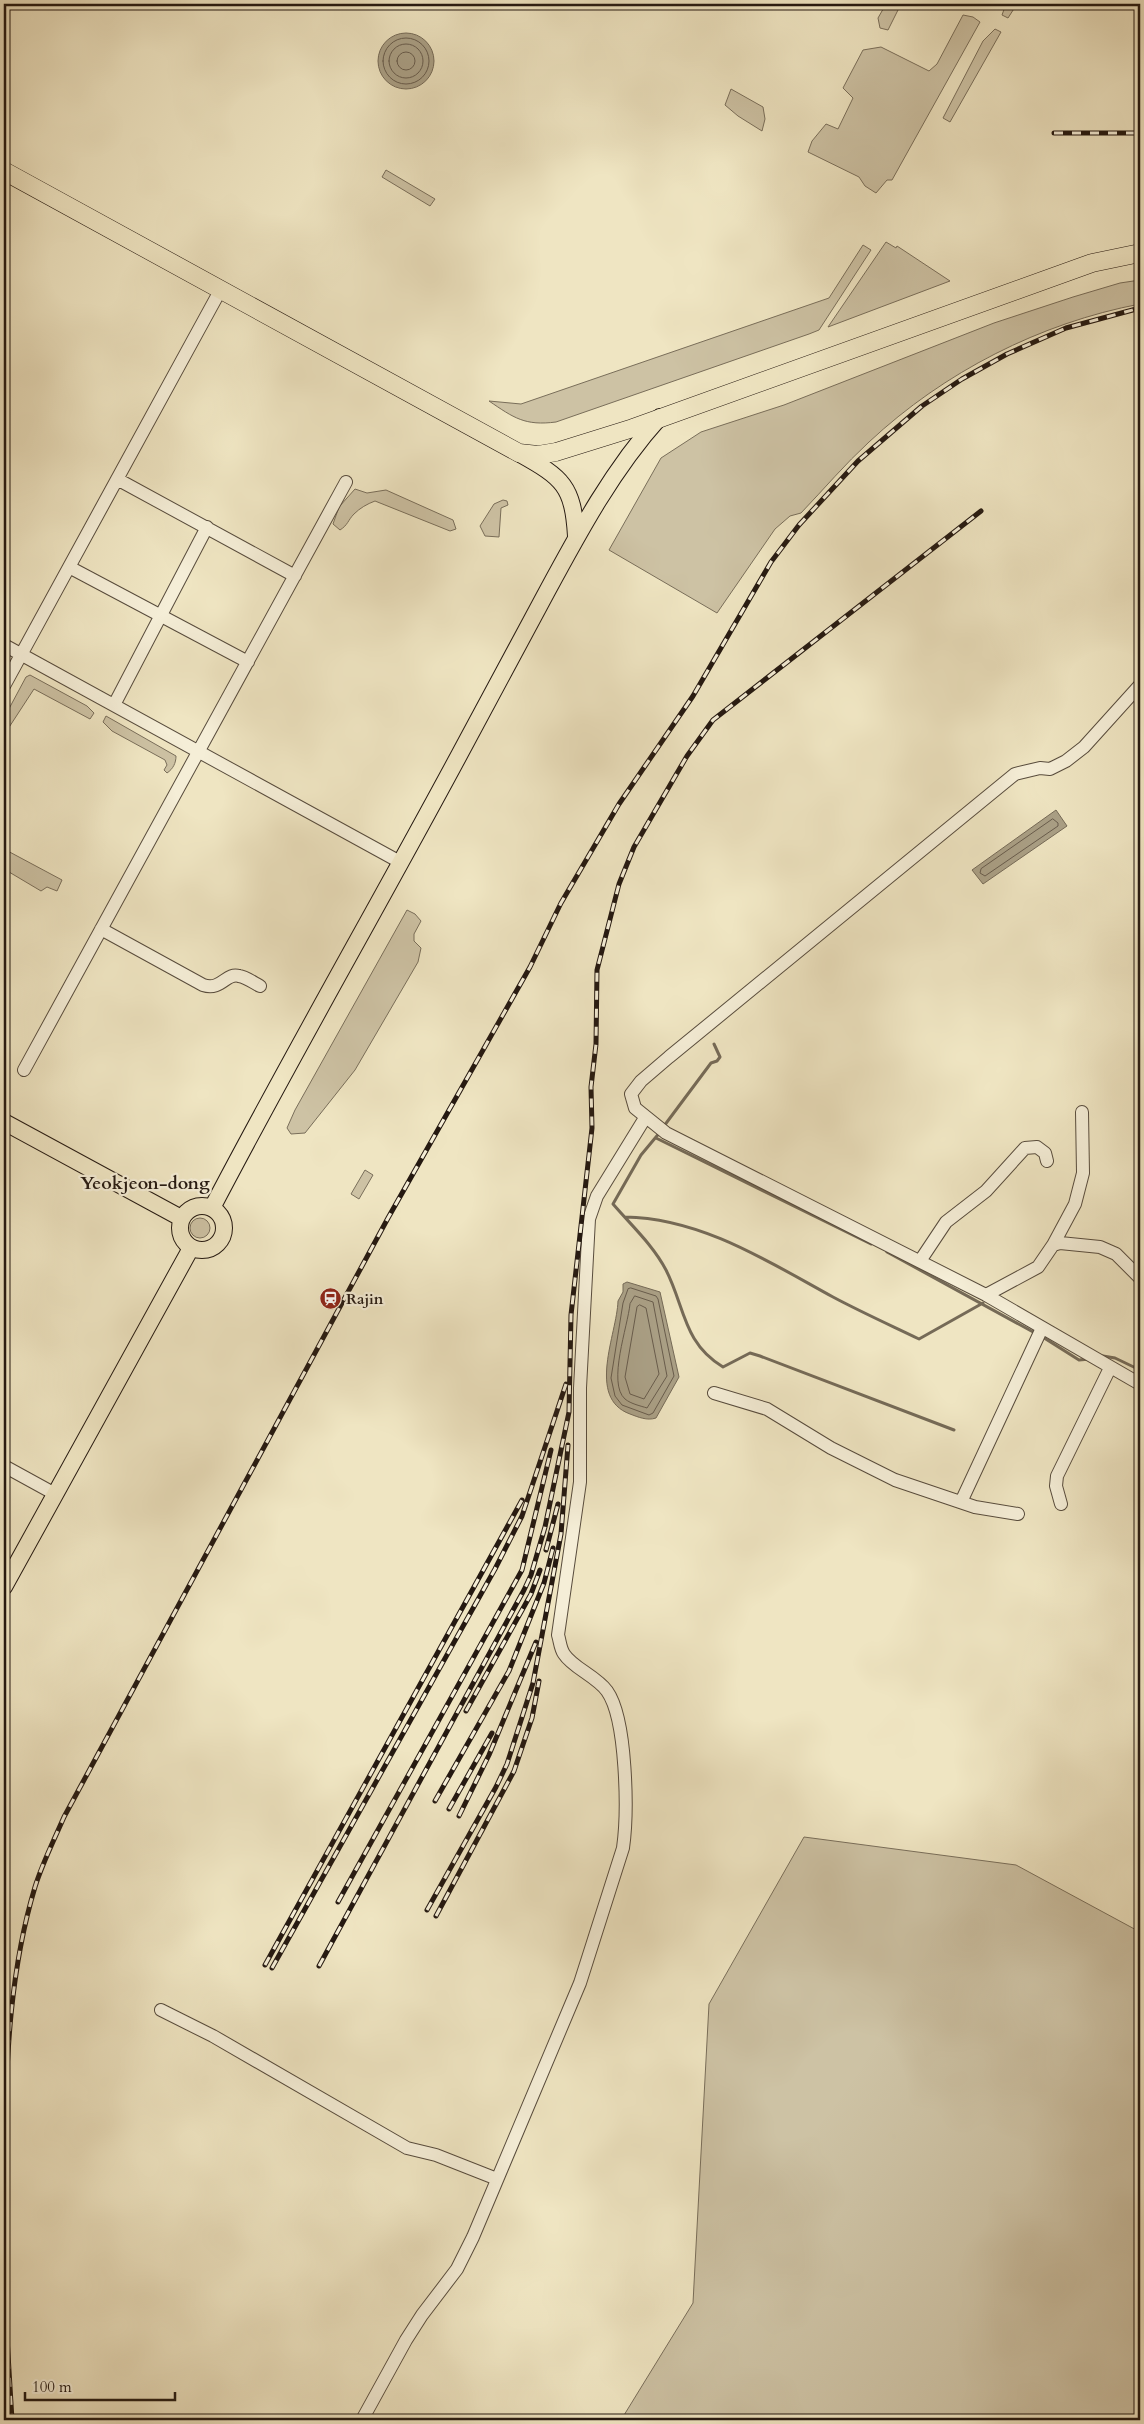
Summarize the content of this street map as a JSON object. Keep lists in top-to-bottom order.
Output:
{
  "districts": ["Yeokjeon-dong"],
  "places": {
    "station": ["Rajin"]
  },
  "scale_bar": "100 m"
}
